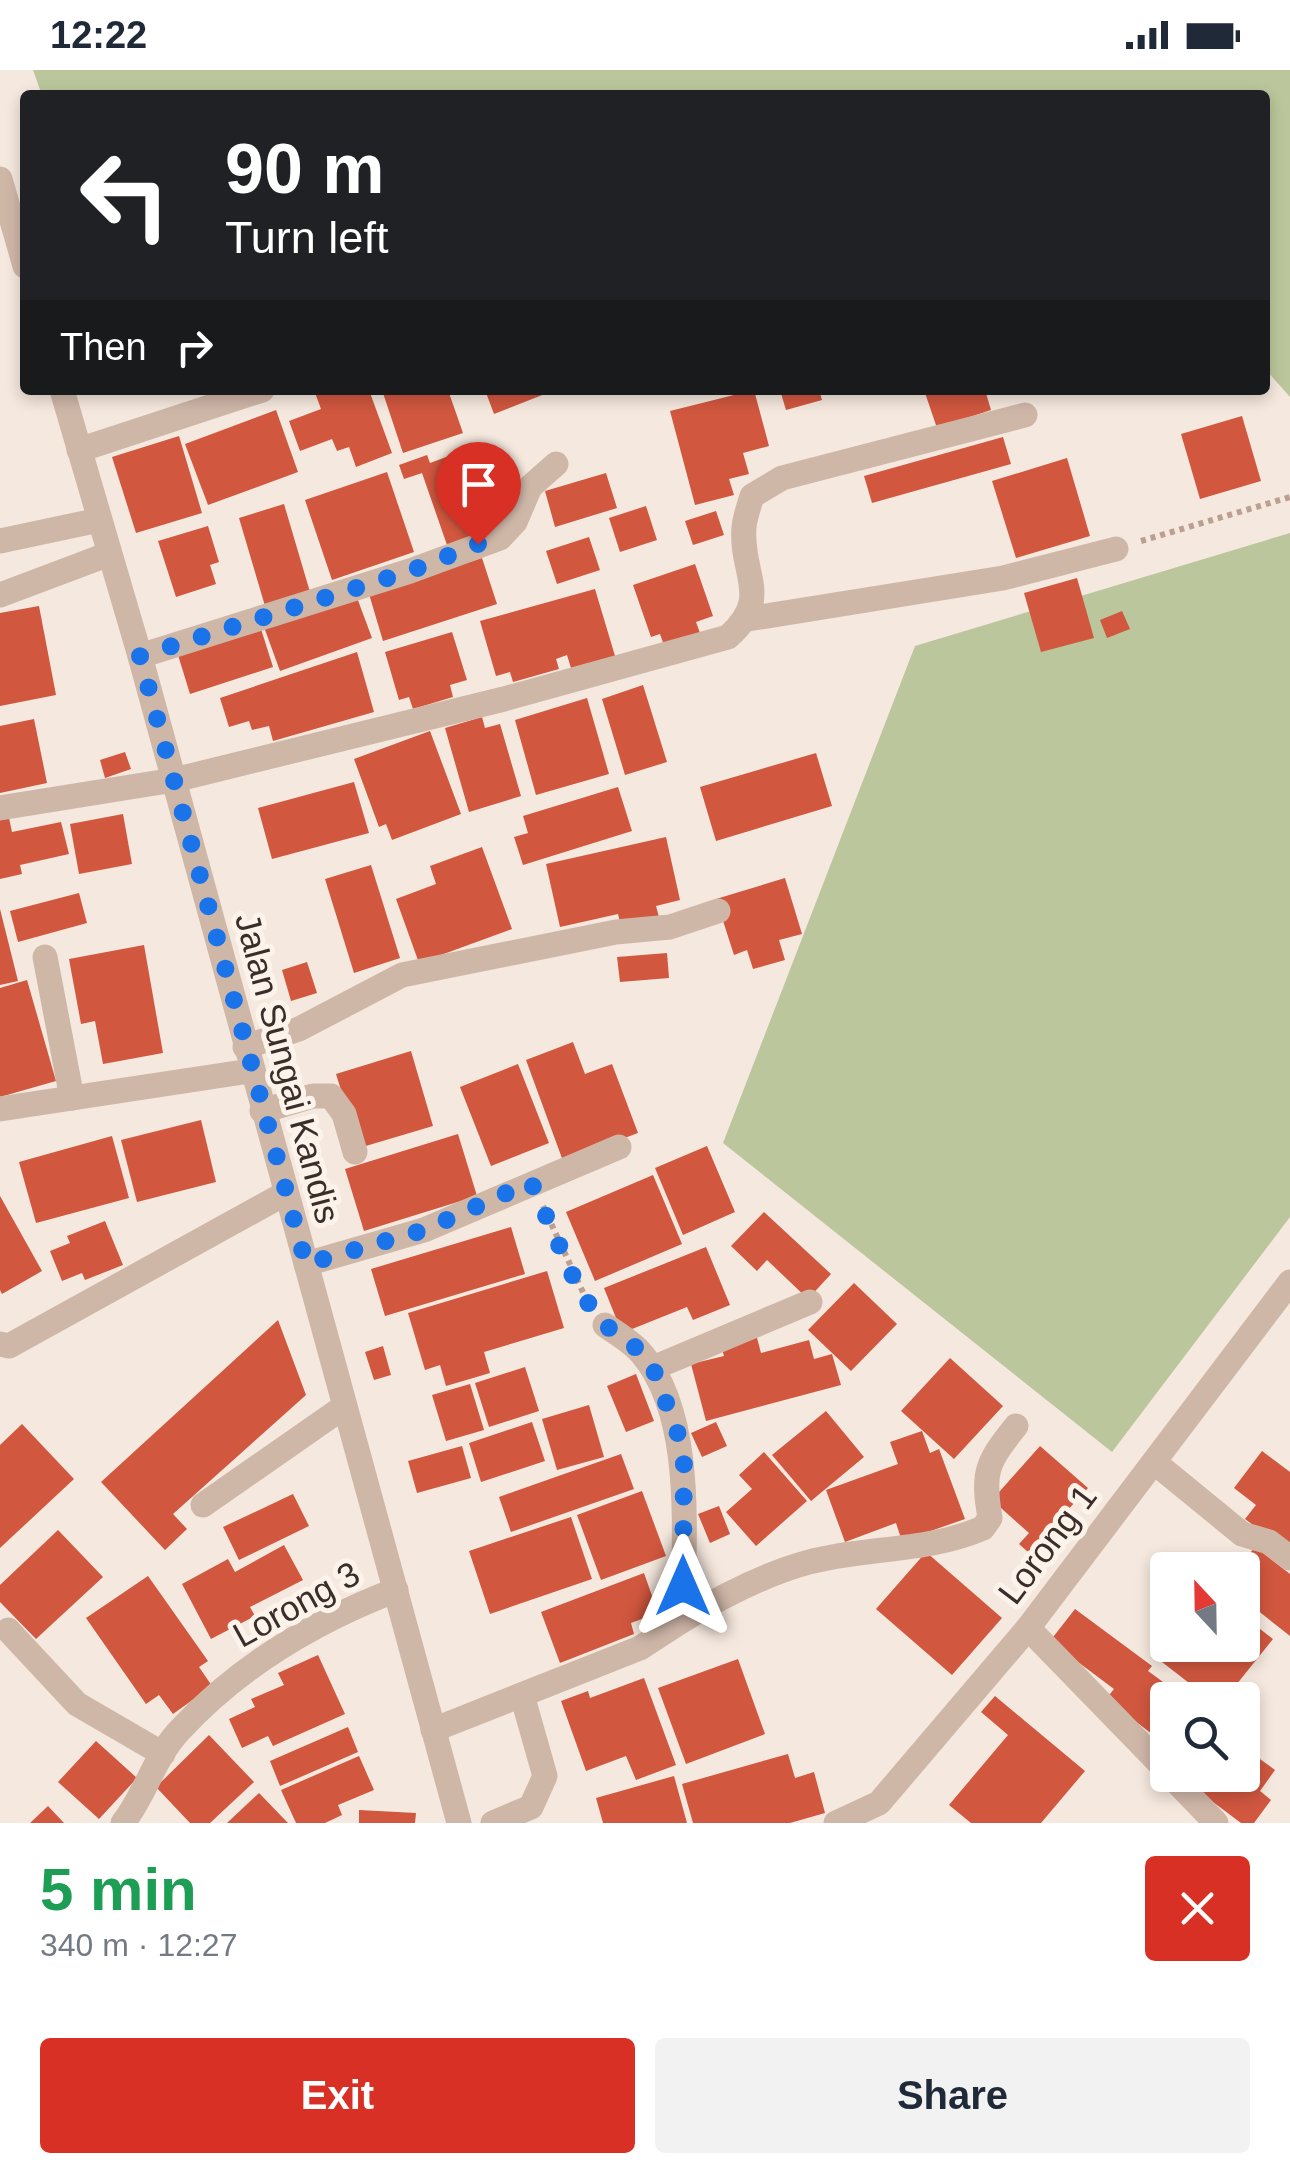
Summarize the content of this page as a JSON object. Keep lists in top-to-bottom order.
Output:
{
  "streets": {
    "street": ["Jalan Sungai Kandis", "Lorong 1", "Lorong 3"]
  },
  "crossings": [
    ["Jalan Sungai Kandis", "Lorong 3"]
  ],
  "north": "top",
  "page": {
    "status": "12:22",
    "turn": ["90 m", "Turn left"],
    "then": "Then",
    "heading": ["5 min", "340 m · 12:27"],
    "buttons": ["Exit", "Share"]
  }
}
